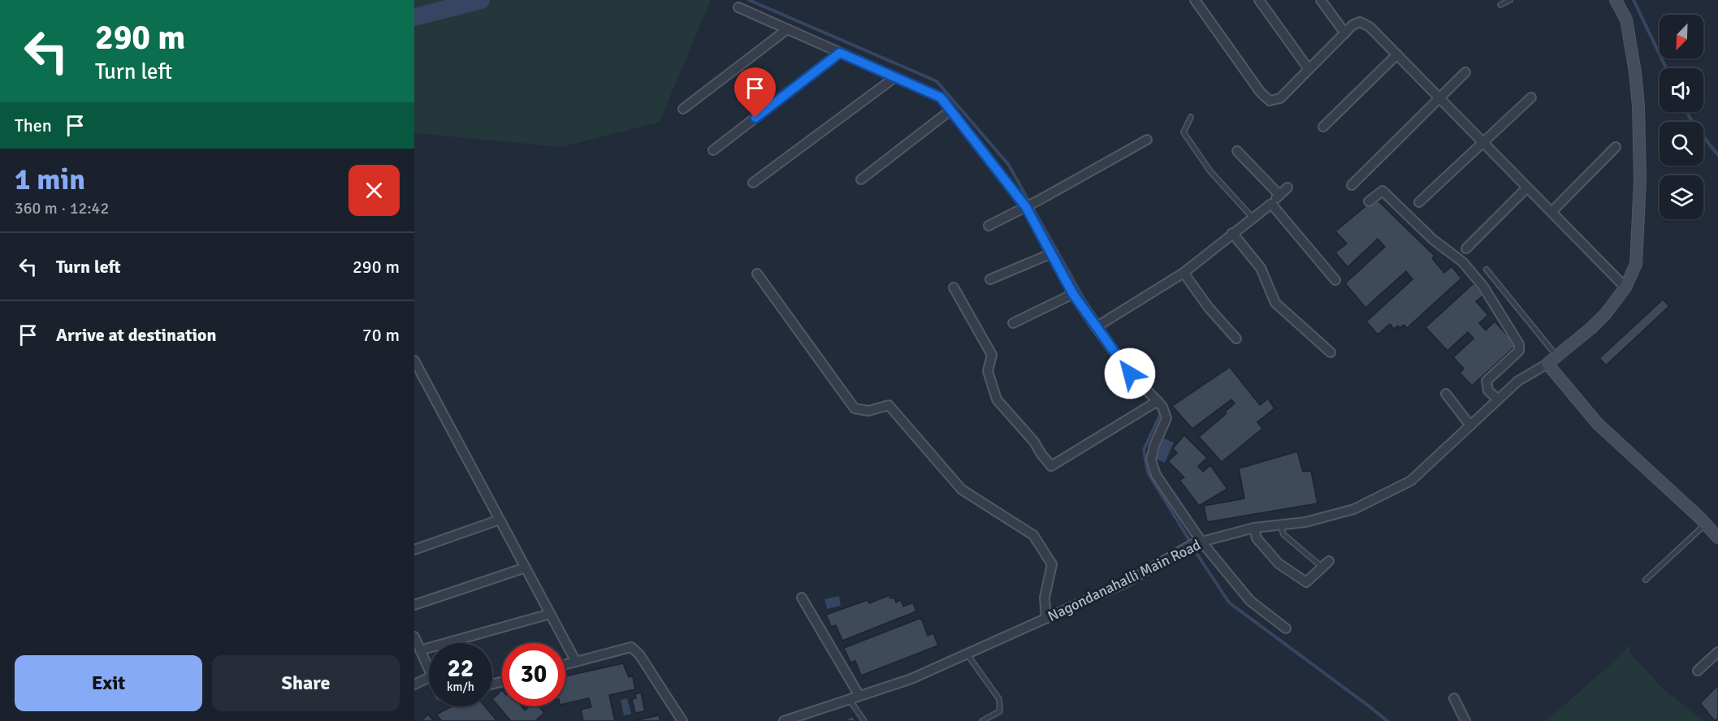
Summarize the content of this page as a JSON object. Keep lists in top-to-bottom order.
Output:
{
  "streets": {
    "street": ["Nagondanahalli Main Road"]
  },
  "north": "bottom left",
  "page": {
    "turn": ["290 m", "Turn left"],
    "then": "Then",
    "heading": ["1 min", "360 m · 12:42"],
    "list": [
      {
        "name": "Turn left",
        "value": "290 m"
      },
      {
        "name": "Arrive at destination",
        "value": "70 m"
      }
    ],
    "speed": "22 km/h",
    "limit": "30",
    "buttons": ["Exit", "Share"]
  }
}
